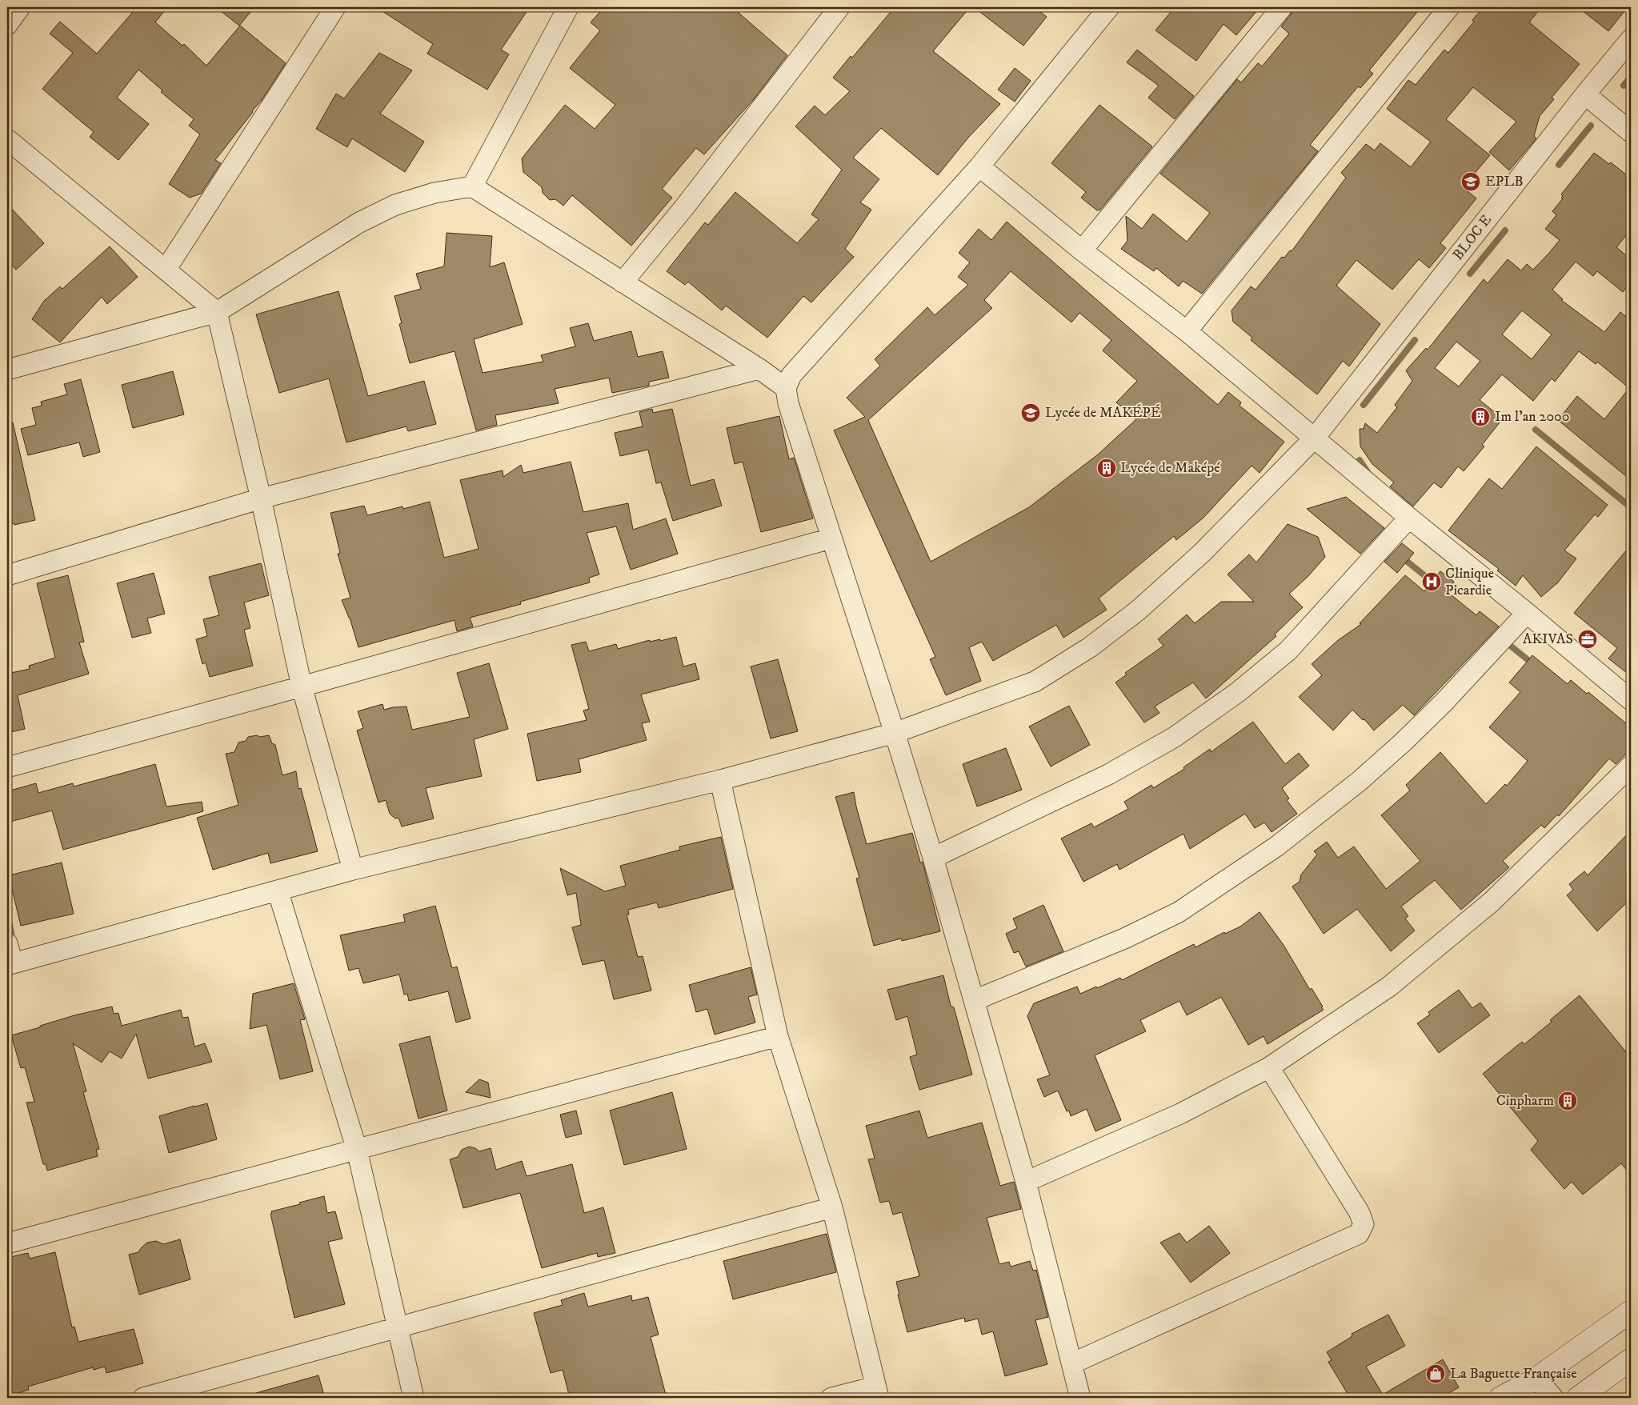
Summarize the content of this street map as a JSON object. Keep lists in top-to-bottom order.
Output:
{
  "streets": {
    "street": ["BLOC E"]
  },
  "places": {
    "school or university": ["EPLB", "Lycée de MAKÉPÉ"],
    "building": ["Im l'an 2000", "Lycée de Maképé", "Cinpharm"],
    "hospital": ["Clinique Picardie"],
    "office": ["AKIVAS"],
    "shop": ["La Baguette Française"]
  }
}
